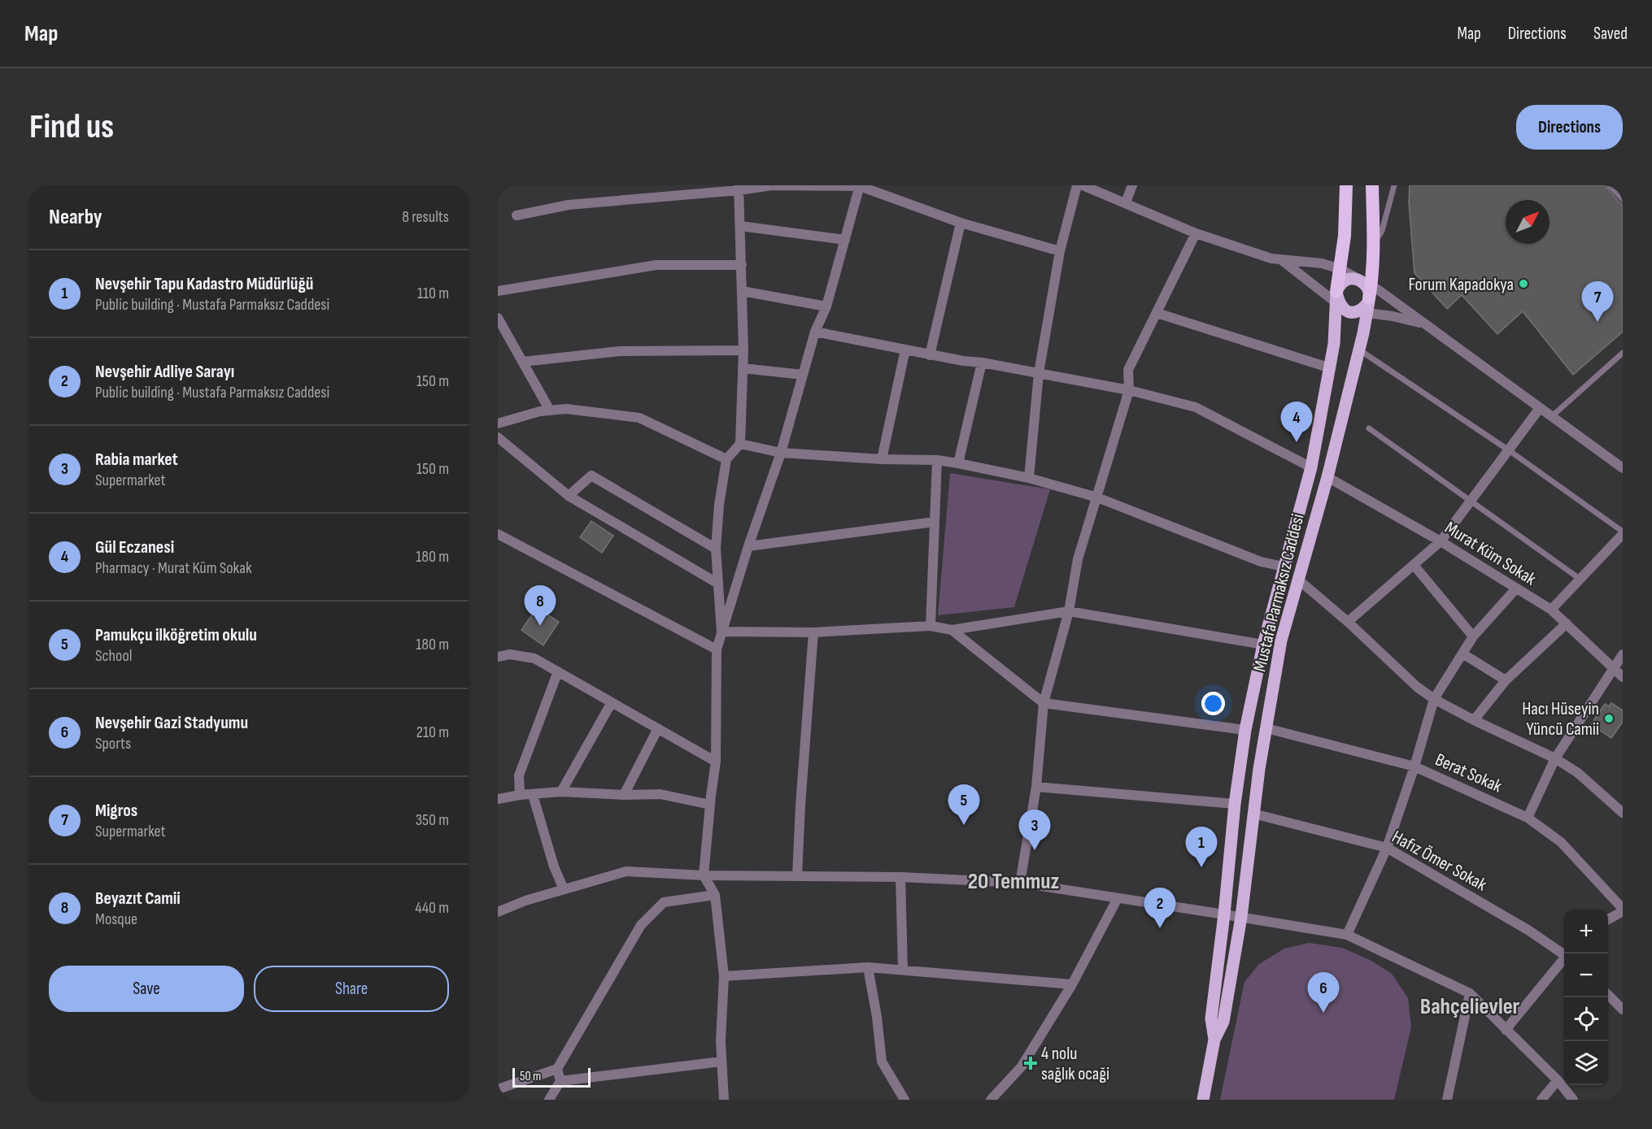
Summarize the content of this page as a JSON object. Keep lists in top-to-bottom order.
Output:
{
  "streets": {
    "highway": ["Mustafa Parmaksız Caddesi"],
    "street": ["Murat Küm Sokak", "Berat Sokak", "Hafız Ömer Sokak"]
  },
  "crossings": [
    ["Murat Küm Sokak", "Mustafa Parmaksız Caddesi"],
    ["Mustafa Parmaksız Caddesi", "Berat Sokak"],
    ["Mustafa Parmaksız Caddesi", "Hafız Ömer Sokak"]
  ],
  "districts": ["20 Temmuz", "Bahçelievler"],
  "places": {
    "other": ["Forum Kapadokya", "Hacı Hüseyin Yüncü Camii"],
    "health": ["4 nolu sağlık ocaği"]
  },
  "scale_bar": "50 m",
  "north": "top right",
  "page": {
    "header": "Map",
    "nav": ["Map", "Directions", "Saved"],
    "buttons": [
      "Directions",
      ["Save", "Share"]
    ],
    "title": "Find us",
    "heading": ["Nearby", "8 results"],
    "list": [
      {
        "mark": "1",
        "name": "Nevşehir Tapu Kadastro Müdürlüğü",
        "note": "Public building · Mustafa Parmaksız Caddesi",
        "value": "110 m"
      },
      {
        "mark": "2",
        "name": "Nevşehir Adliye Sarayı",
        "note": "Public building · Mustafa Parmaksız Caddesi",
        "value": "150 m"
      },
      {
        "mark": "3",
        "name": "Rabia market",
        "note": "Supermarket",
        "value": "150 m"
      },
      {
        "mark": "4",
        "name": "Gül Eczanesi",
        "note": "Pharmacy · Murat Küm Sokak",
        "value": "180 m"
      },
      {
        "mark": "5",
        "name": "Pamukçu ilköğretim okulu",
        "note": "School",
        "value": "180 m"
      },
      {
        "mark": "6",
        "name": "Nevşehir Gazi Stadyumu",
        "note": "Sports",
        "value": "210 m"
      },
      {
        "mark": "7",
        "name": "Migros",
        "note": "Supermarket",
        "value": "350 m"
      },
      {
        "mark": "8",
        "name": "Beyazıt Camii",
        "note": "Mosque",
        "value": "440 m"
      }
    ],
    "pins": [
      "7",
      "4",
      "8",
      "5",
      "3",
      "1",
      "2",
      "6"
    ],
    "map_buttons": ["+", "−"],
    "scale": "50 m"
  }
}
